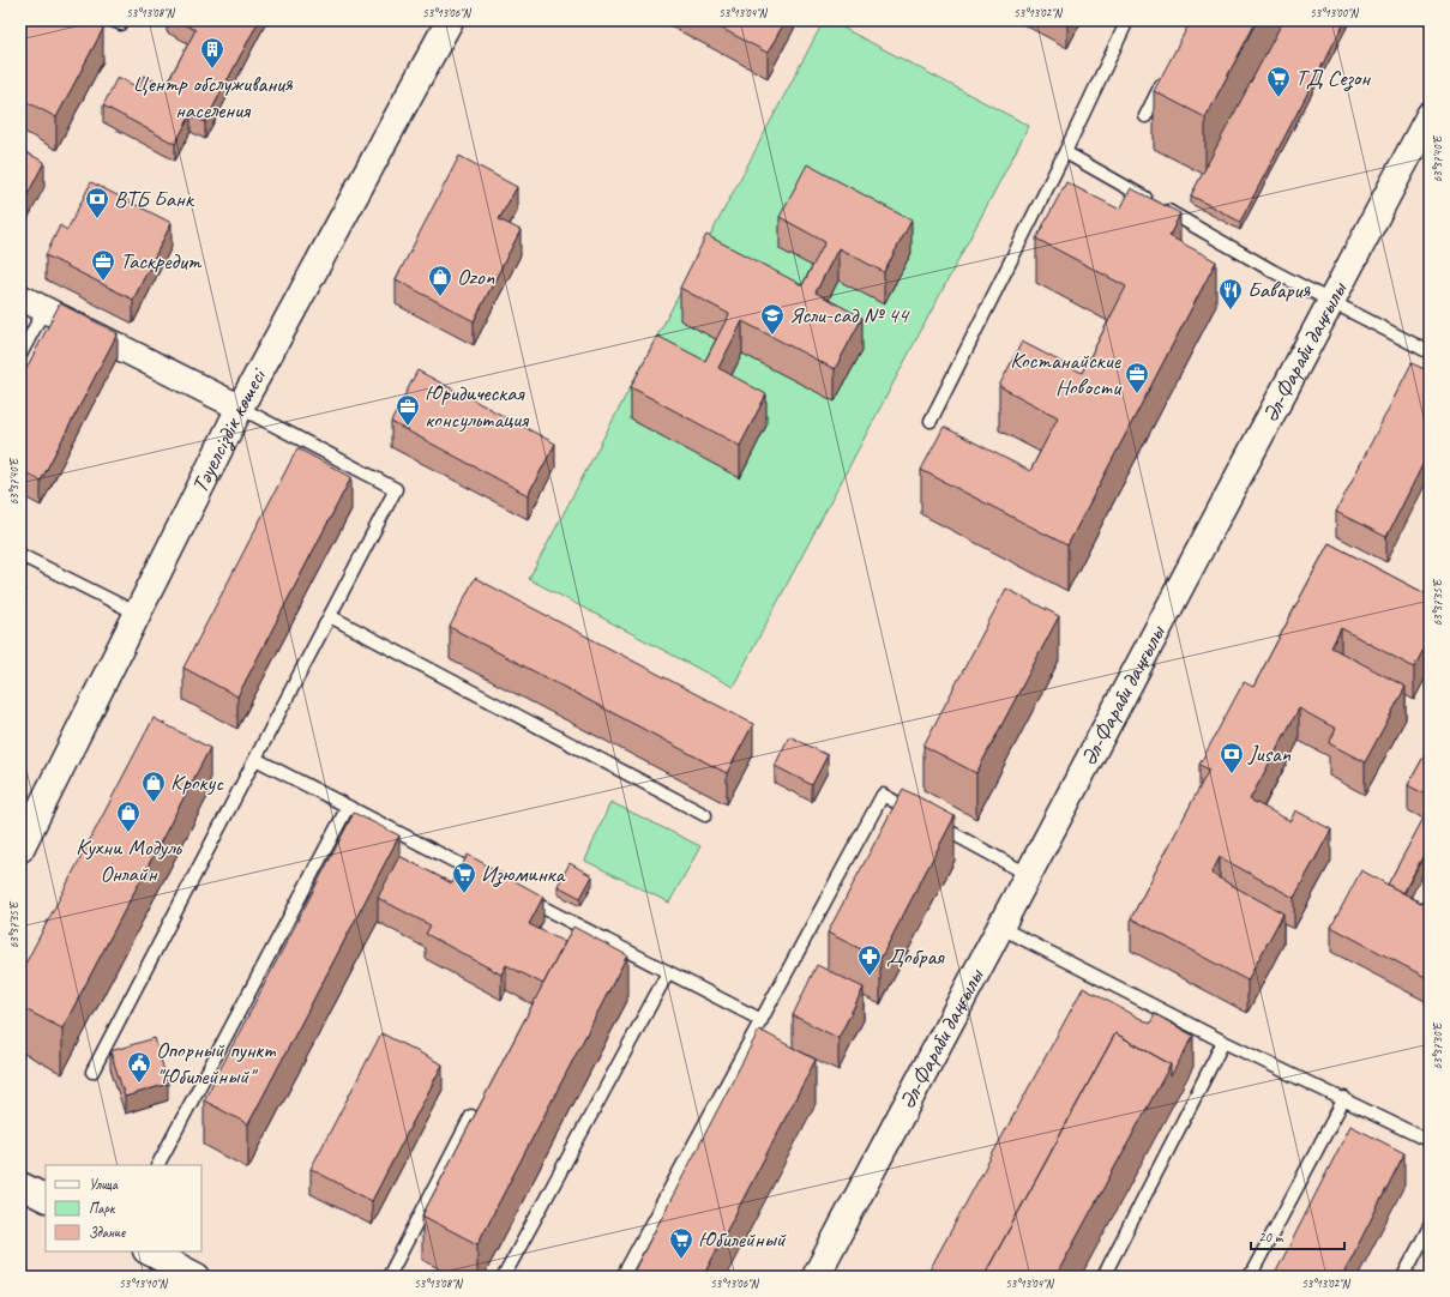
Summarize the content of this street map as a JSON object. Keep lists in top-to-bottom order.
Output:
{
  "streets": {
    "main road": ["Әл-Фараби даңғылы", "Тәуелсіздік көшесі"]
  },
  "places": {
    "building": ["Центр обслуживания населения"],
    "supermarket": ["ТД Сезон", "Изюминка", "Юбилейный"],
    "bank": ["ВТБ Банк", "Jusan"],
    "office": ["Таскредит", "Костанайские Новости", "Юридическая консультация"],
    "shop": ["Ozon", "Крокус", "Кухни Модуль Онлайн"],
    "restaurant": ["Бавария"],
    "school or university": ["Ясли-сад № 44"],
    "pharmacy": ["Добрая"],
    "public building": ["Опорный пункт \"Юбилейный\""]
  },
  "legend": ["Улица", "Парк", "Здание"],
  "scale_bar": "20 m",
  "coordinates": [
    "53°13'08\"N",
    "53°13'06\"N",
    "53°13'04\"N",
    "53°13'02\"N",
    "53°13'00\"N",
    "63°37'40\"E",
    "63°37'35\"E",
    "63°37'30\"E",
    "53°13'10\"N"
  ]
}
